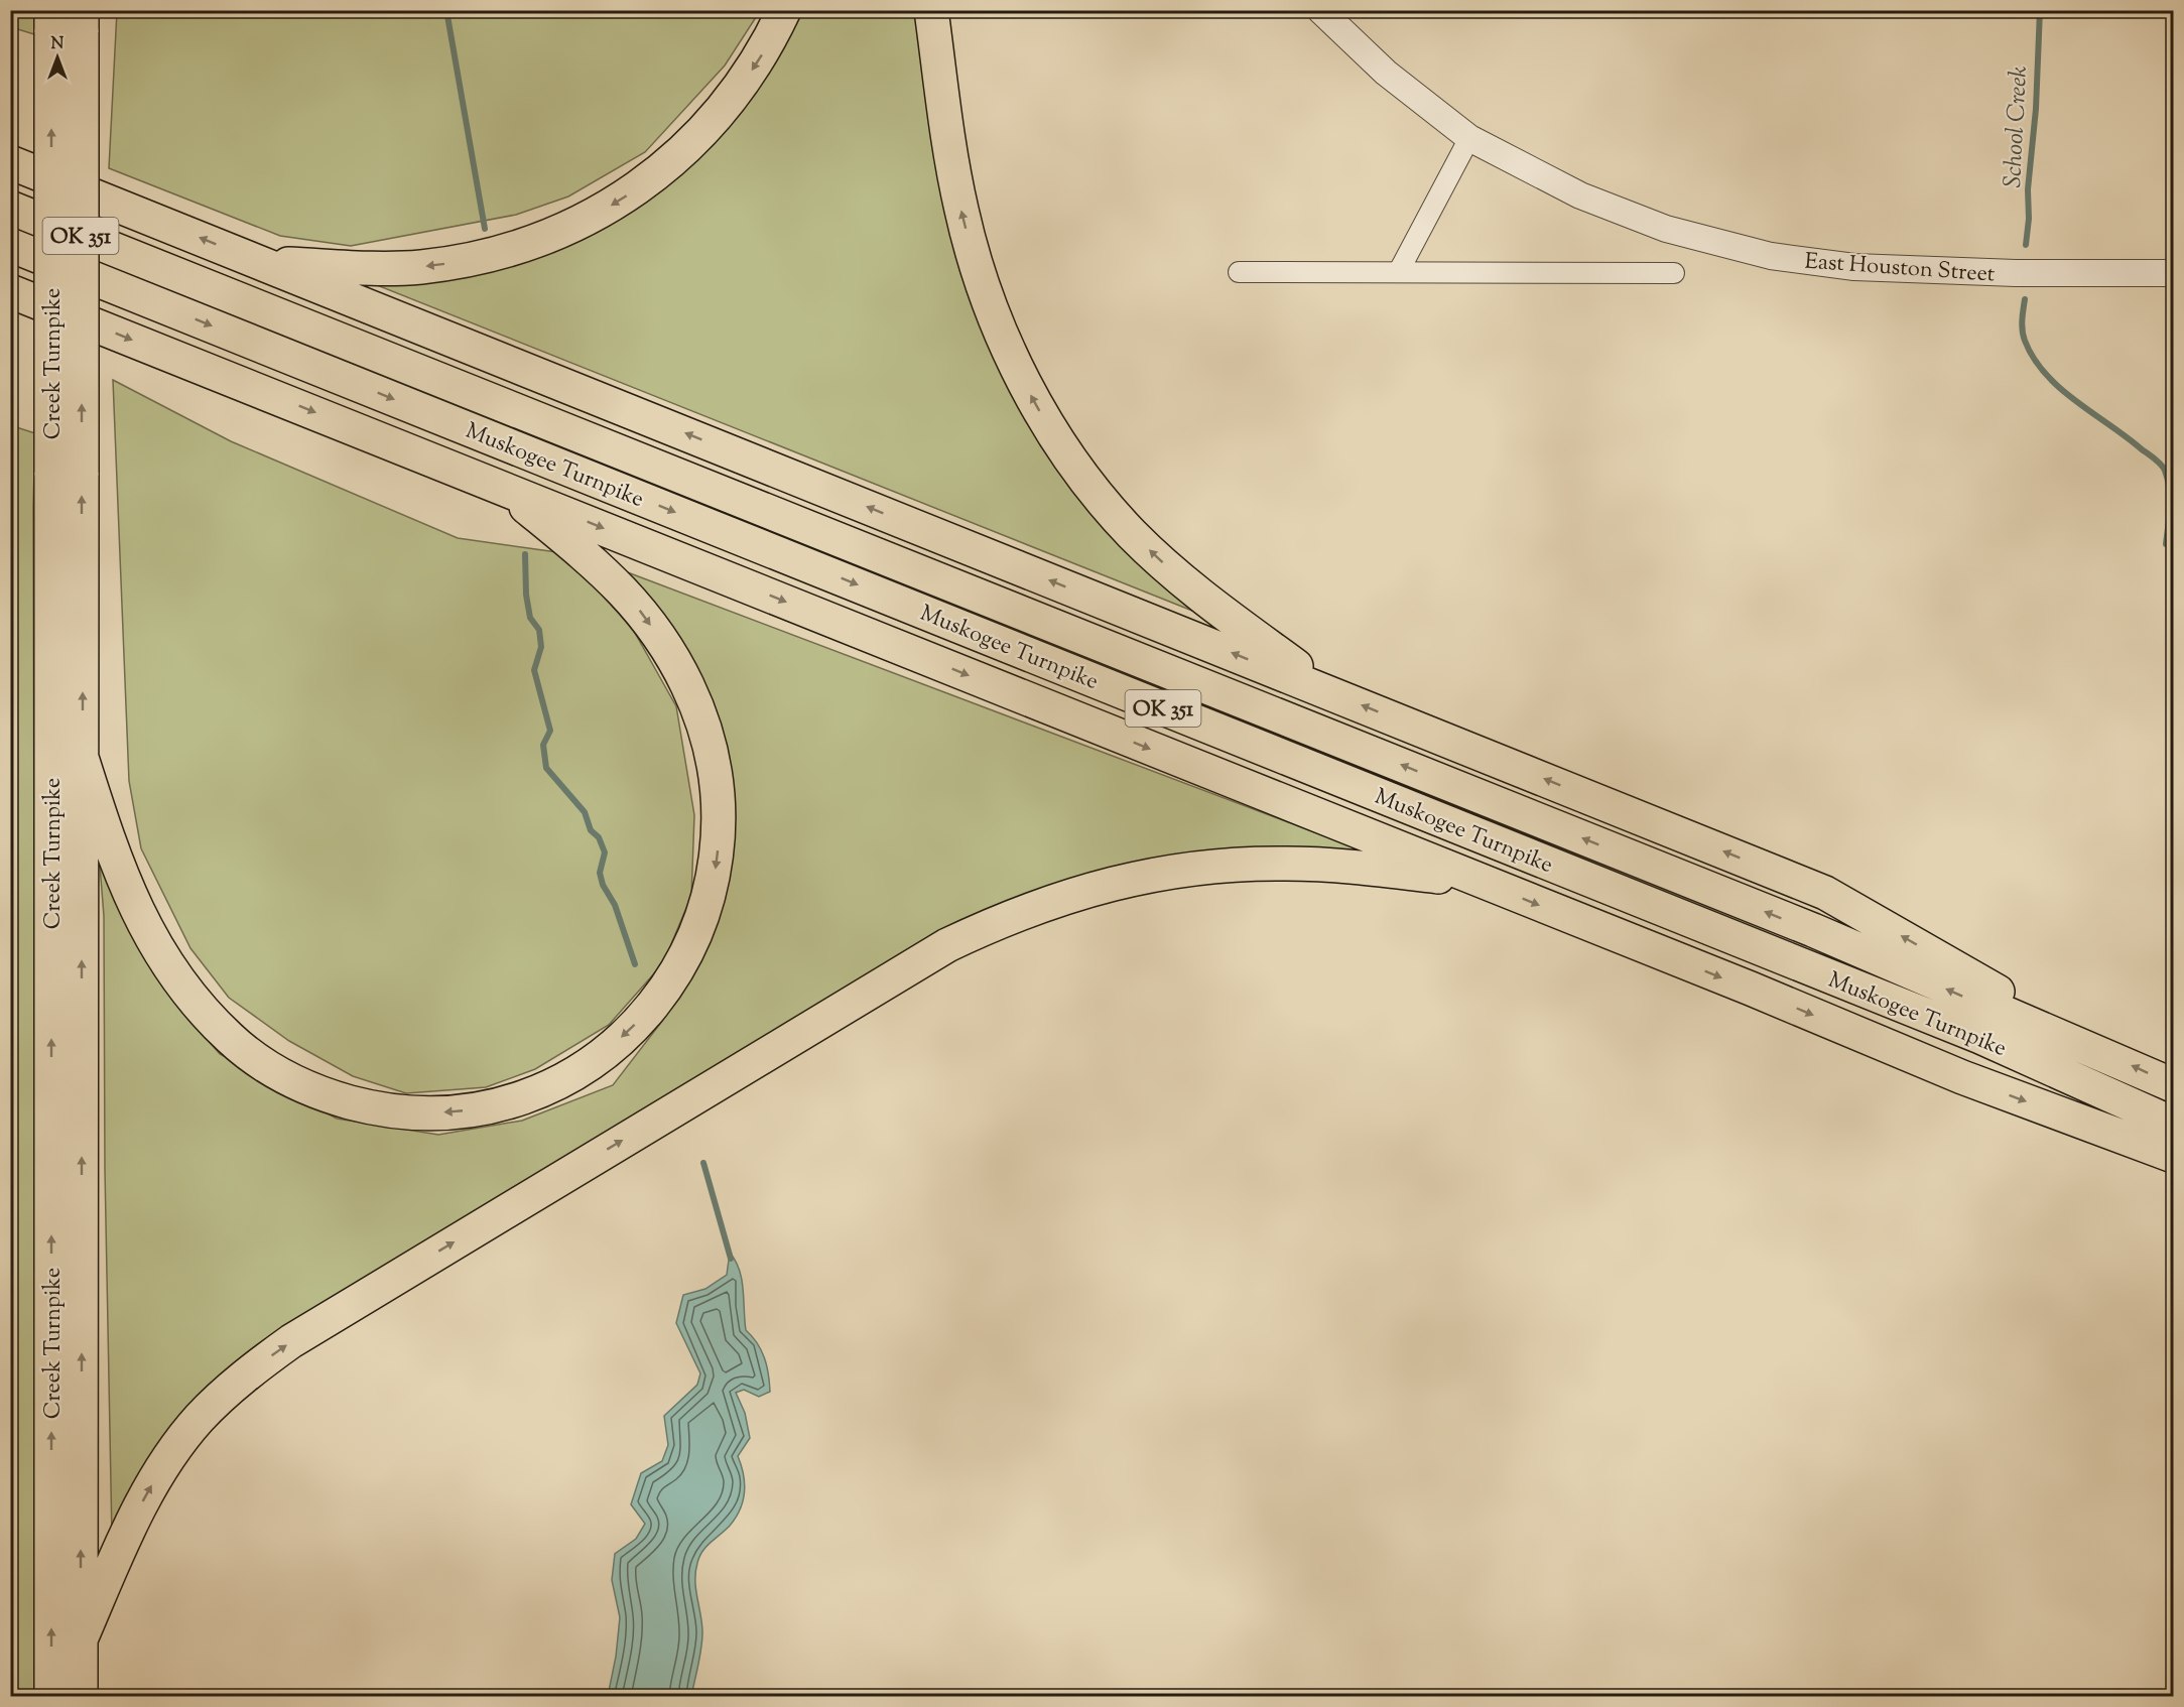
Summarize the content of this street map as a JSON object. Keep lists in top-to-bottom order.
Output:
{
  "streets": {
    "highway": ["OK 351", "Creek Turnpike", "Muskogee Turnpike"],
    "street": ["East Houston Street"]
  },
  "water": ["School Creek"],
  "north": "top"
}
